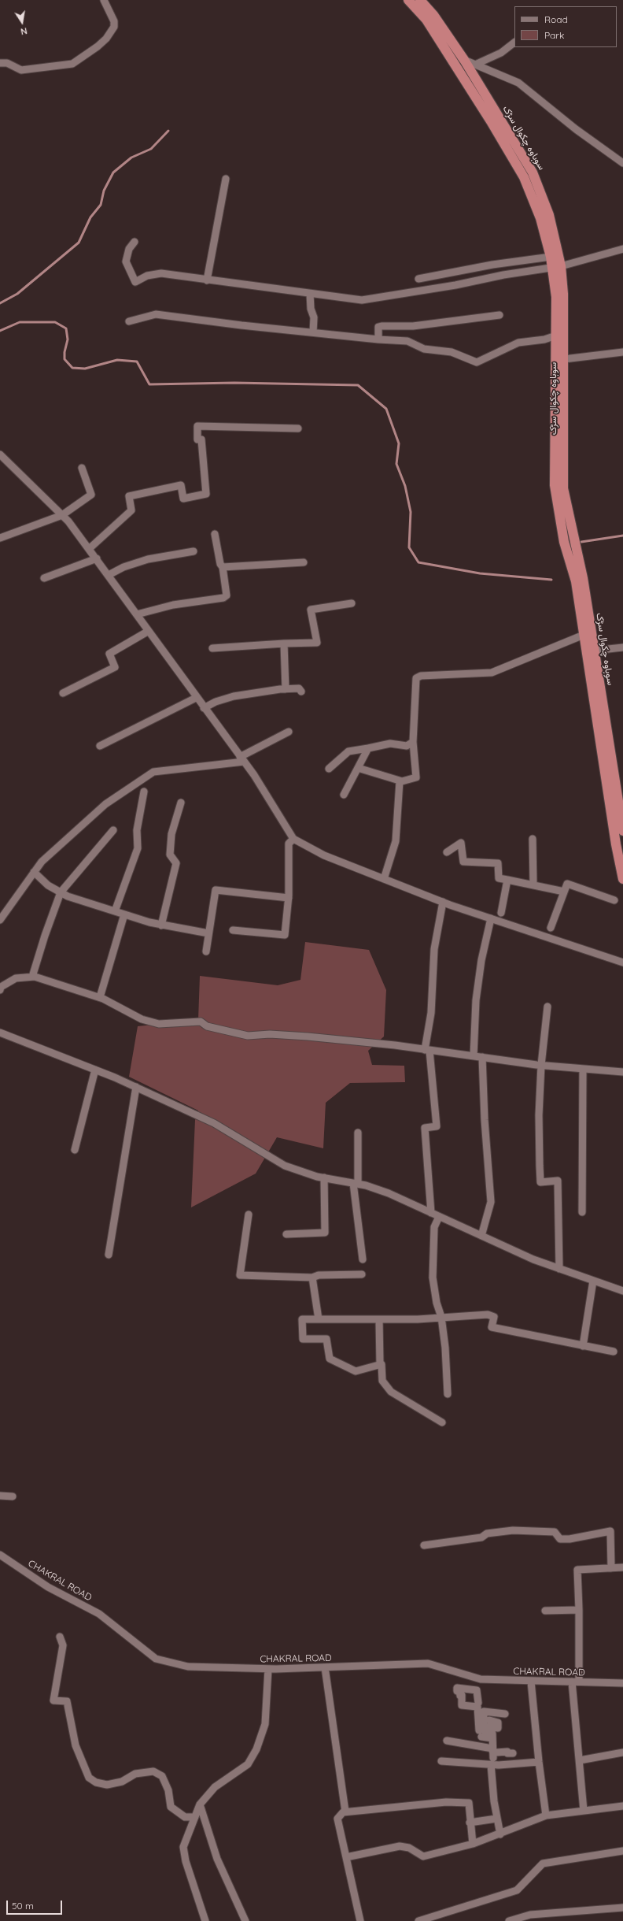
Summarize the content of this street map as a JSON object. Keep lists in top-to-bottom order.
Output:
{
  "streets": {
    "highway": ["سوہاوہ چکوال سڑک"],
    "street": ["CHAKRAL ROAD"]
  },
  "legend": ["Road", "Park"],
  "scale_bar": "50 m",
  "north": "bottom"
}
